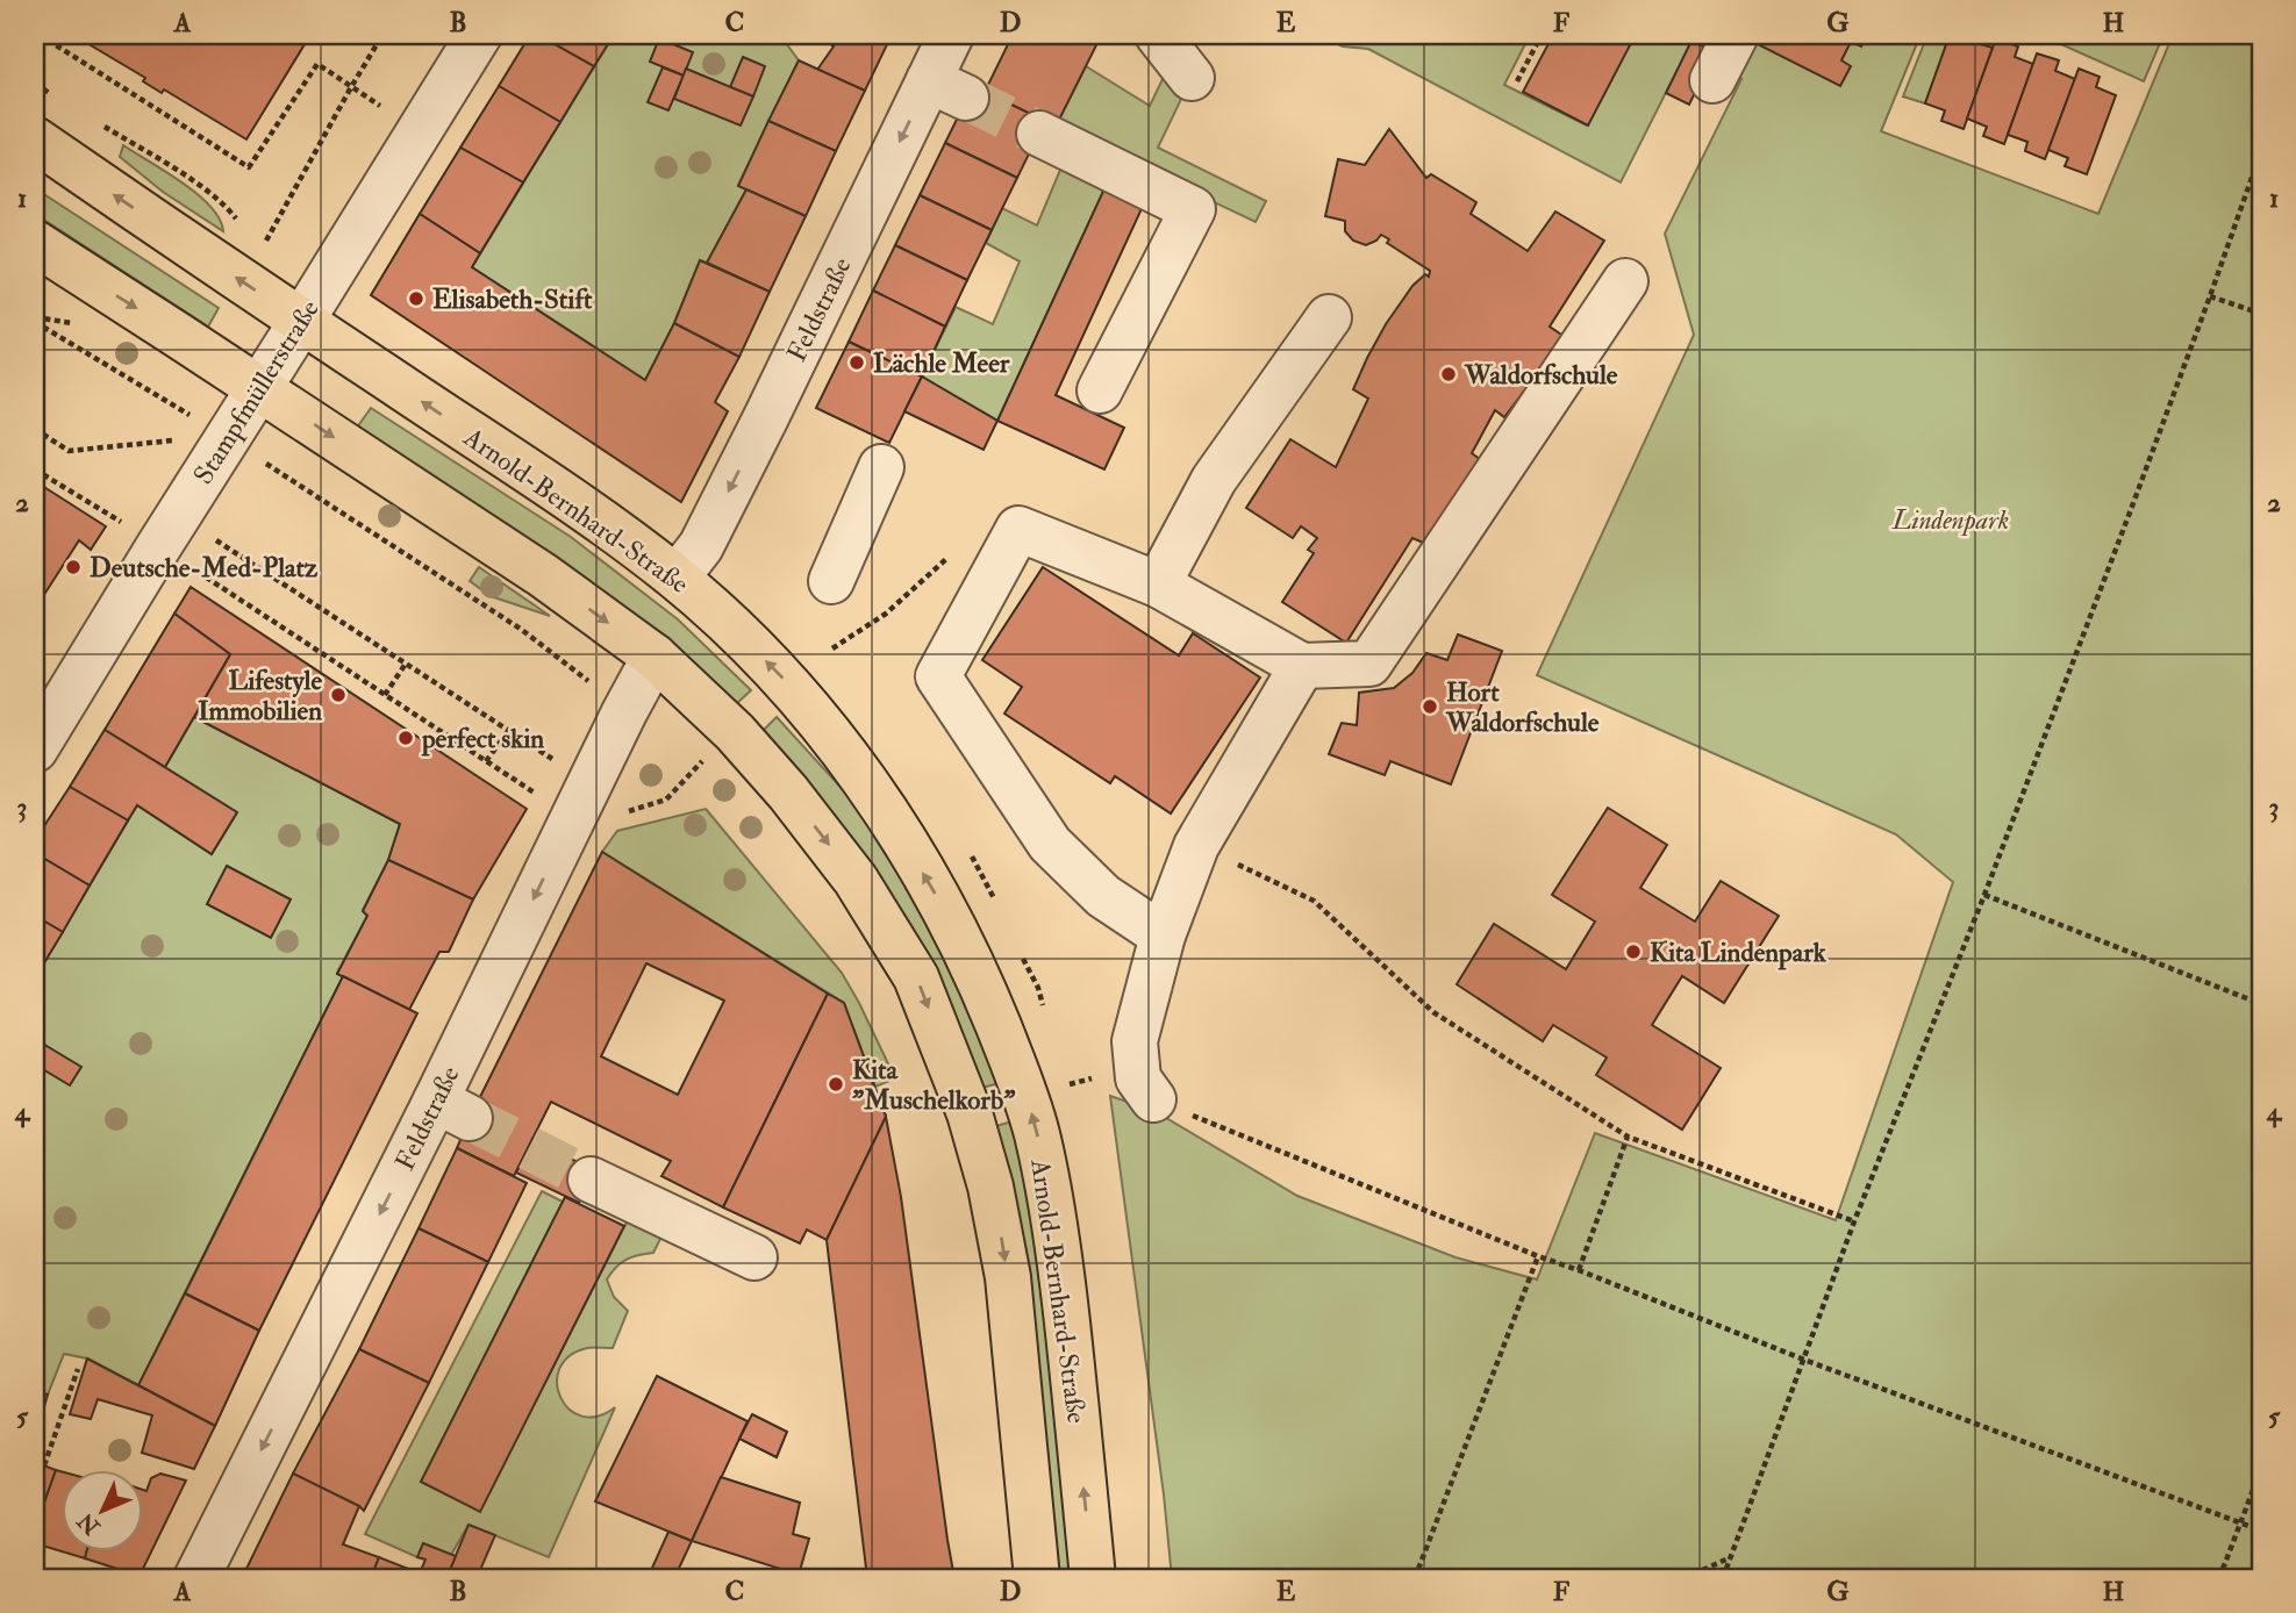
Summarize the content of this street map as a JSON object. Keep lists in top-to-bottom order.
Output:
{
  "streets": {
    "main road": ["Arnold-Bernhard-Straße"],
    "street": ["Feldstraße", "Stampfmüllerstraße"]
  },
  "crossings": [
    ["Feldstraße", "Arnold-Bernhard-Straße"],
    ["Stampfmüllerstraße", "Arnold-Bernhard-Straße"]
  ],
  "one_way": ["Feldstraße"],
  "parks": ["Lindenpark"],
  "places": [
    "Elisabeth-Stift",
    "Lächle Meer",
    "Waldorfschule",
    "Deutsche-Med-Platz",
    "Lifestyle Immobilien",
    "Hort Waldorfschule",
    "perfect skin",
    "Kita Lindenpark",
    "Kita \"Muschelkorb\""
  ],
  "north": "bottom left",
  "grid": {
    "columns": [
      "A",
      "B",
      "C",
      "D",
      "E",
      "F",
      "G",
      "H"
    ],
    "rows": [
      "1",
      "2",
      "3",
      "4",
      "5"
    ]
  }
}
